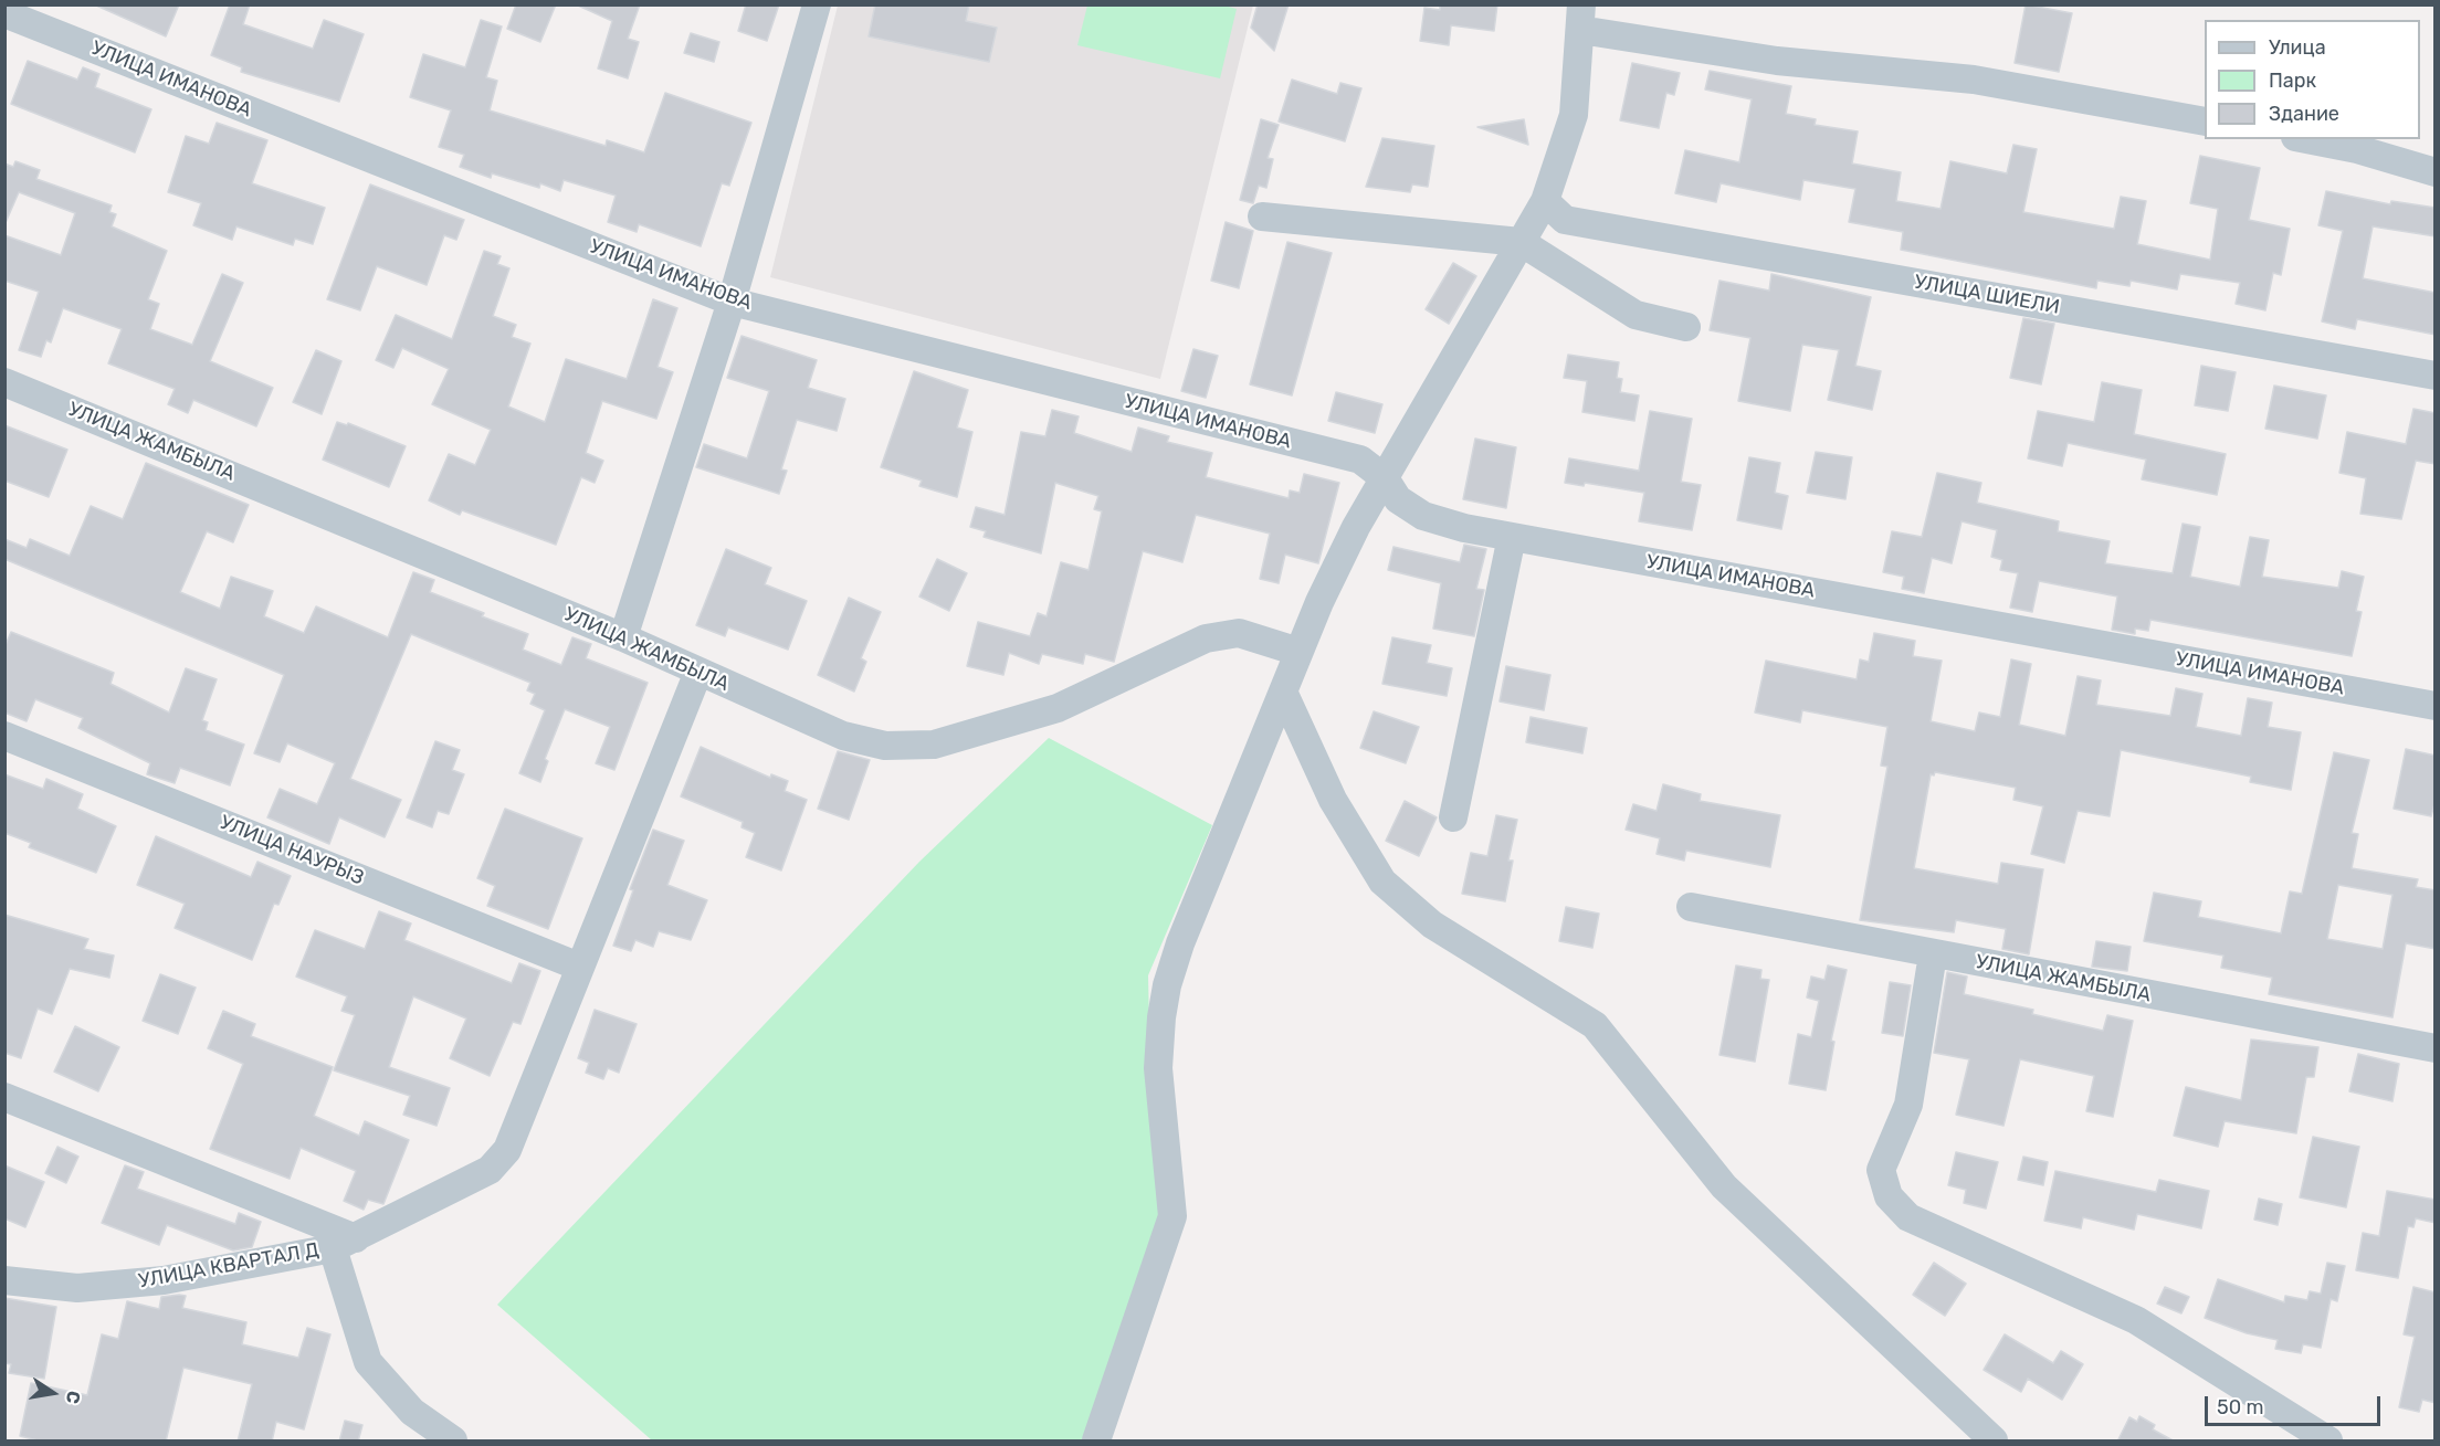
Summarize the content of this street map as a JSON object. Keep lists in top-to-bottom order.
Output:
{
  "streets": {
    "street": [
      "УЛИЦА ИМАНОВА",
      "УЛИЦА ШИЕЛИ",
      "УЛИЦА ЖАМБЫЛА",
      "УЛИЦА НАУРЫЗ",
      "УЛИЦА КВАРТАЛ Д"
    ]
  },
  "crossings": [
    ["УЛИЦА ЖАМБЫЛА", "УЛИЦА КВАРТАЛ Д"],
    ["УЛИЦА НАУРЫЗ", "УЛИЦА КВАРТАЛ Д"]
  ],
  "legend": ["Улица", "Парк", "Здание"],
  "scale_bar": "50 m",
  "north": "right"
}
